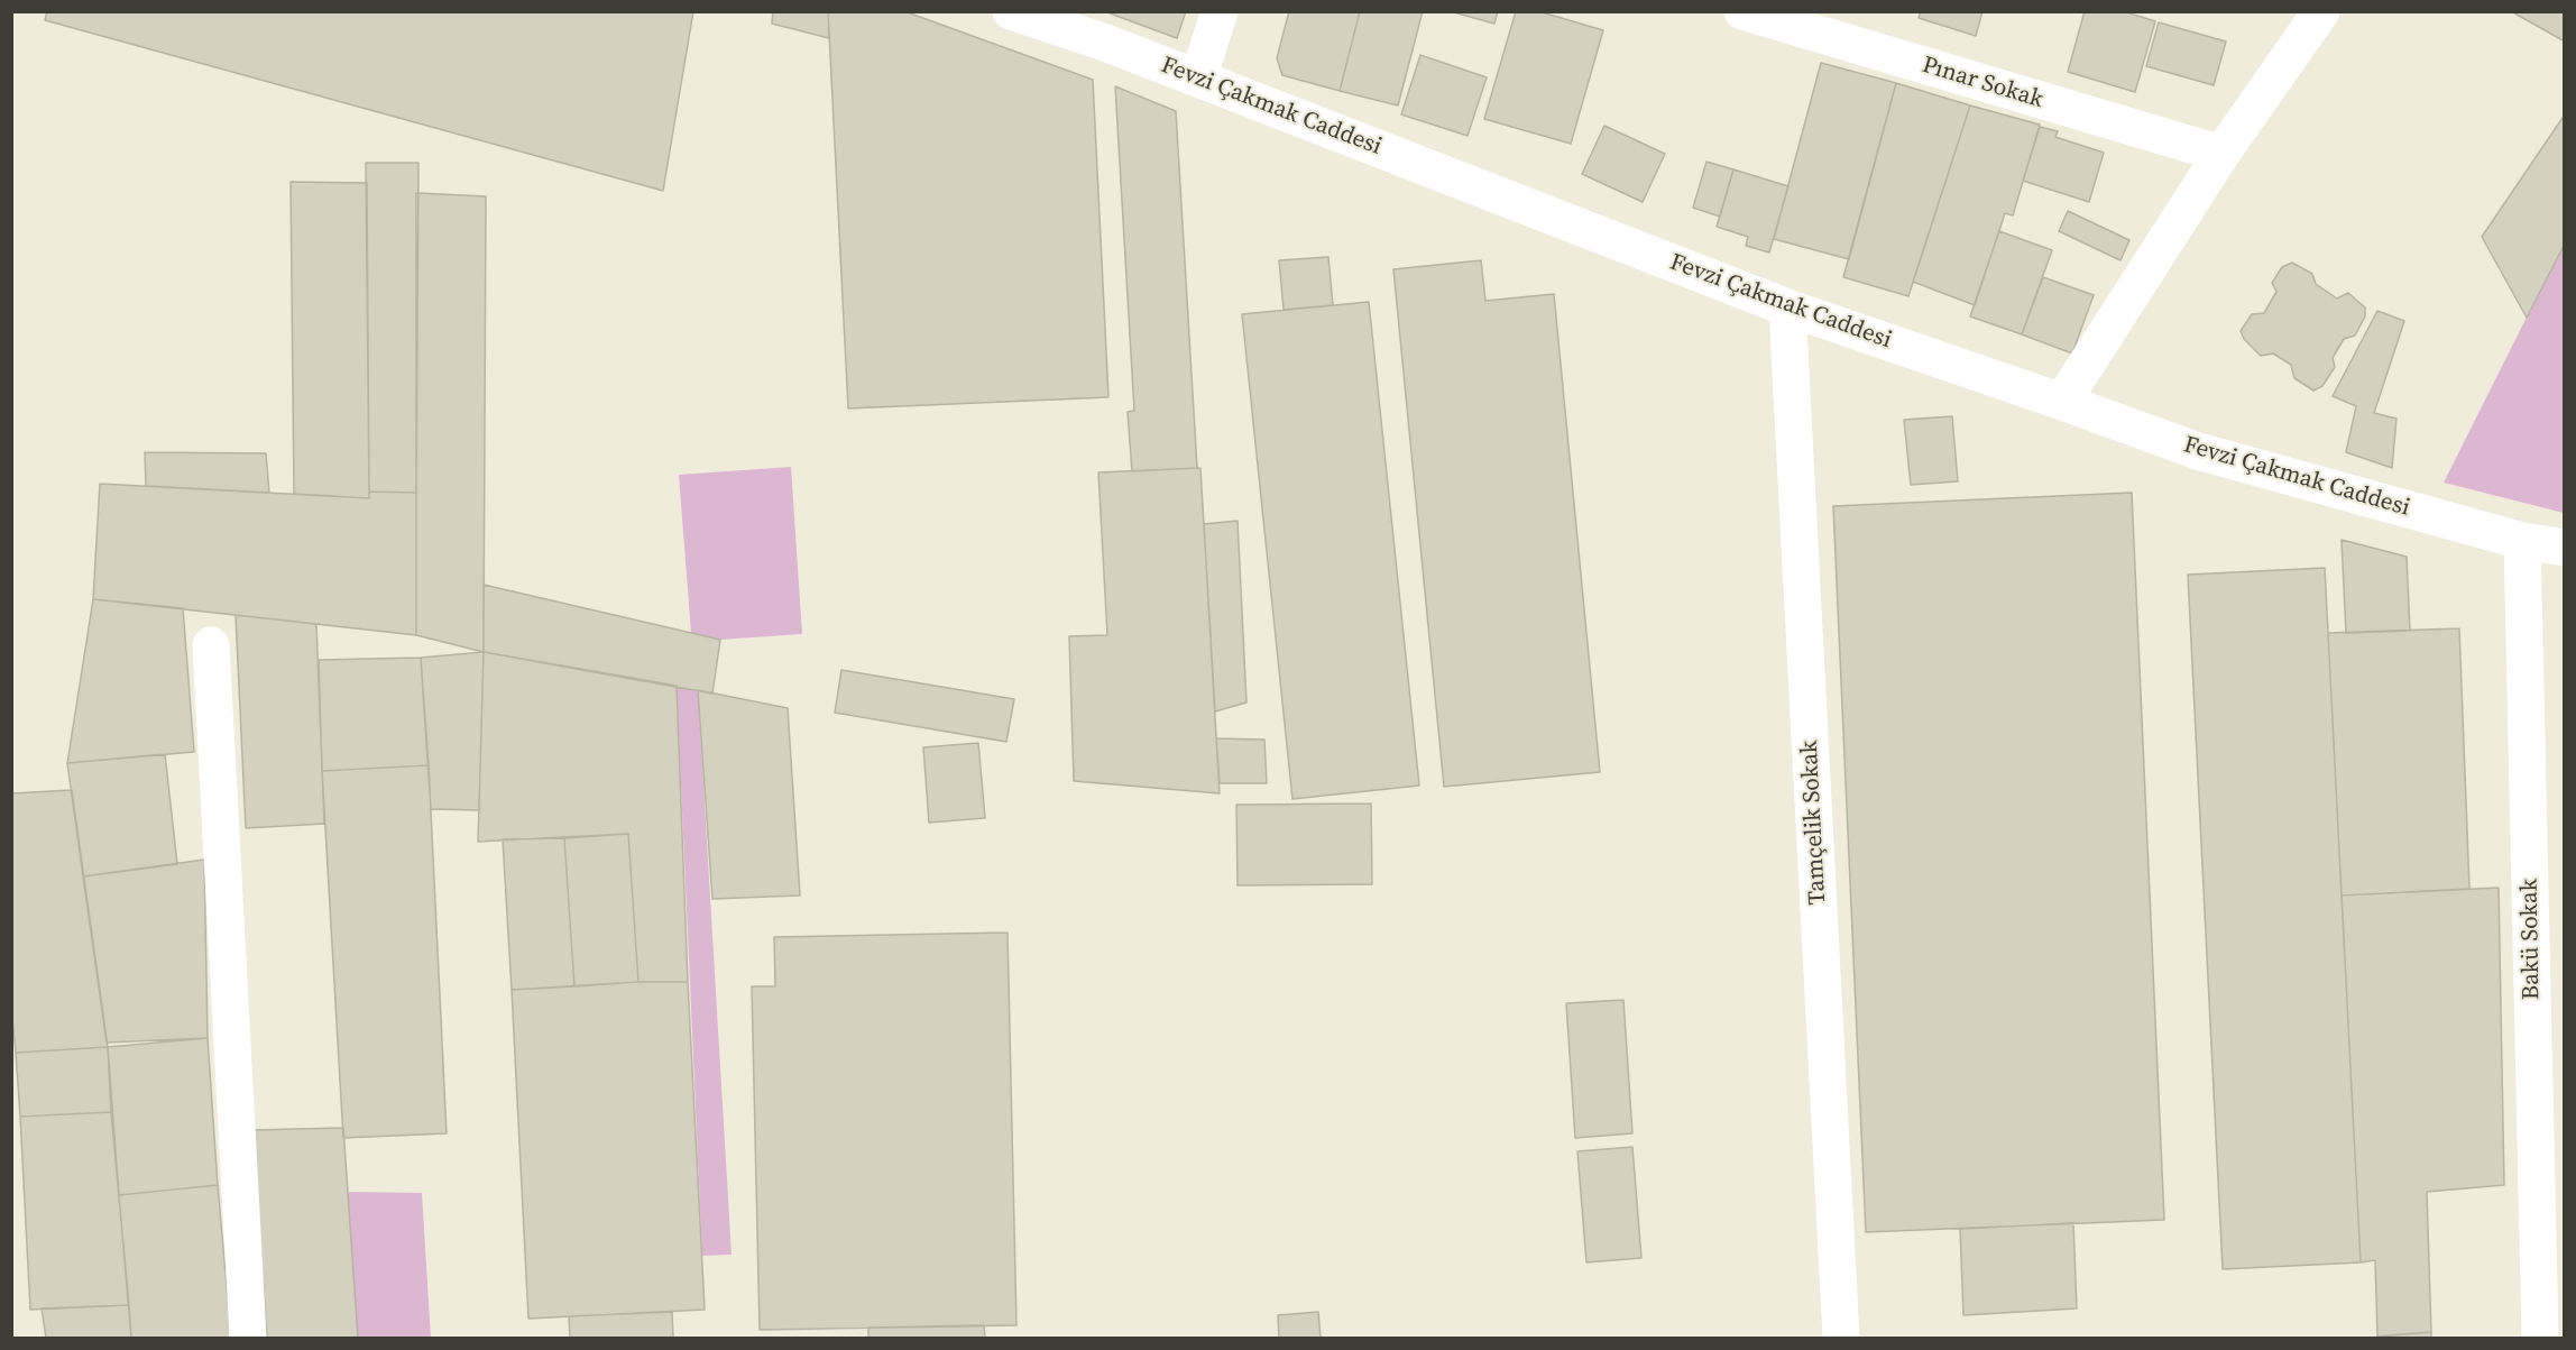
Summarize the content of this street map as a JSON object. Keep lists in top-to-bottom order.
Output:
{
  "streets": {
    "street": [
      "Pınar Sokak",
      "Fevzi Çakmak Caddesi",
      "Tamçelik Sokak",
      "Bakü Sokak"
    ]
  },
  "crossings": [
    ["Fevzi Çakmak Caddesi", "Tamçelik Sokak"],
    ["Fevzi Çakmak Caddesi", "Bakü Sokak"]
  ]
}
